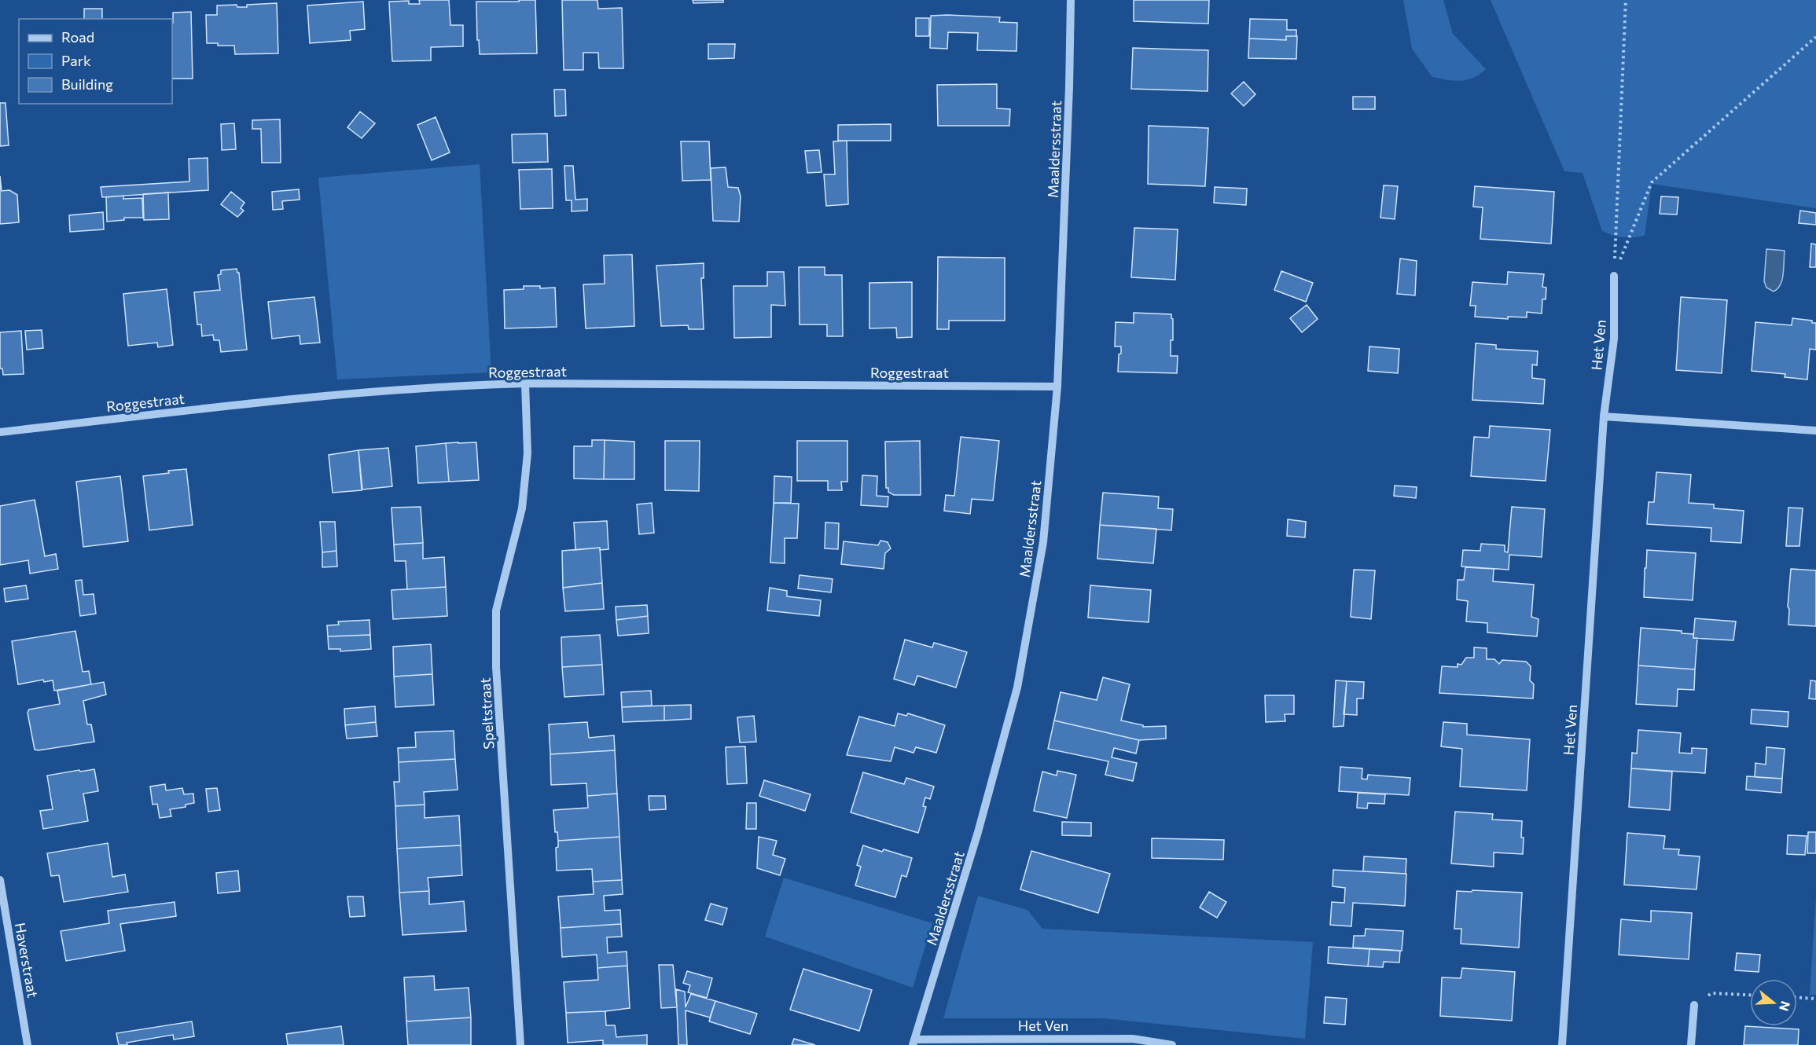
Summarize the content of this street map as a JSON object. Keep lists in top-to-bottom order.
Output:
{
  "streets": {
    "street": [
      "Maaldersstraat",
      "Het Ven",
      "Roggestraat",
      "Speltstraat",
      "Haverstraat"
    ]
  },
  "crossings": [
    ["Maaldersstraat", "Het Ven"],
    ["Maaldersstraat", "Roggestraat"],
    ["Roggestraat", "Speltstraat"]
  ],
  "legend": ["Road", "Park", "Building"],
  "north": "right"
}
